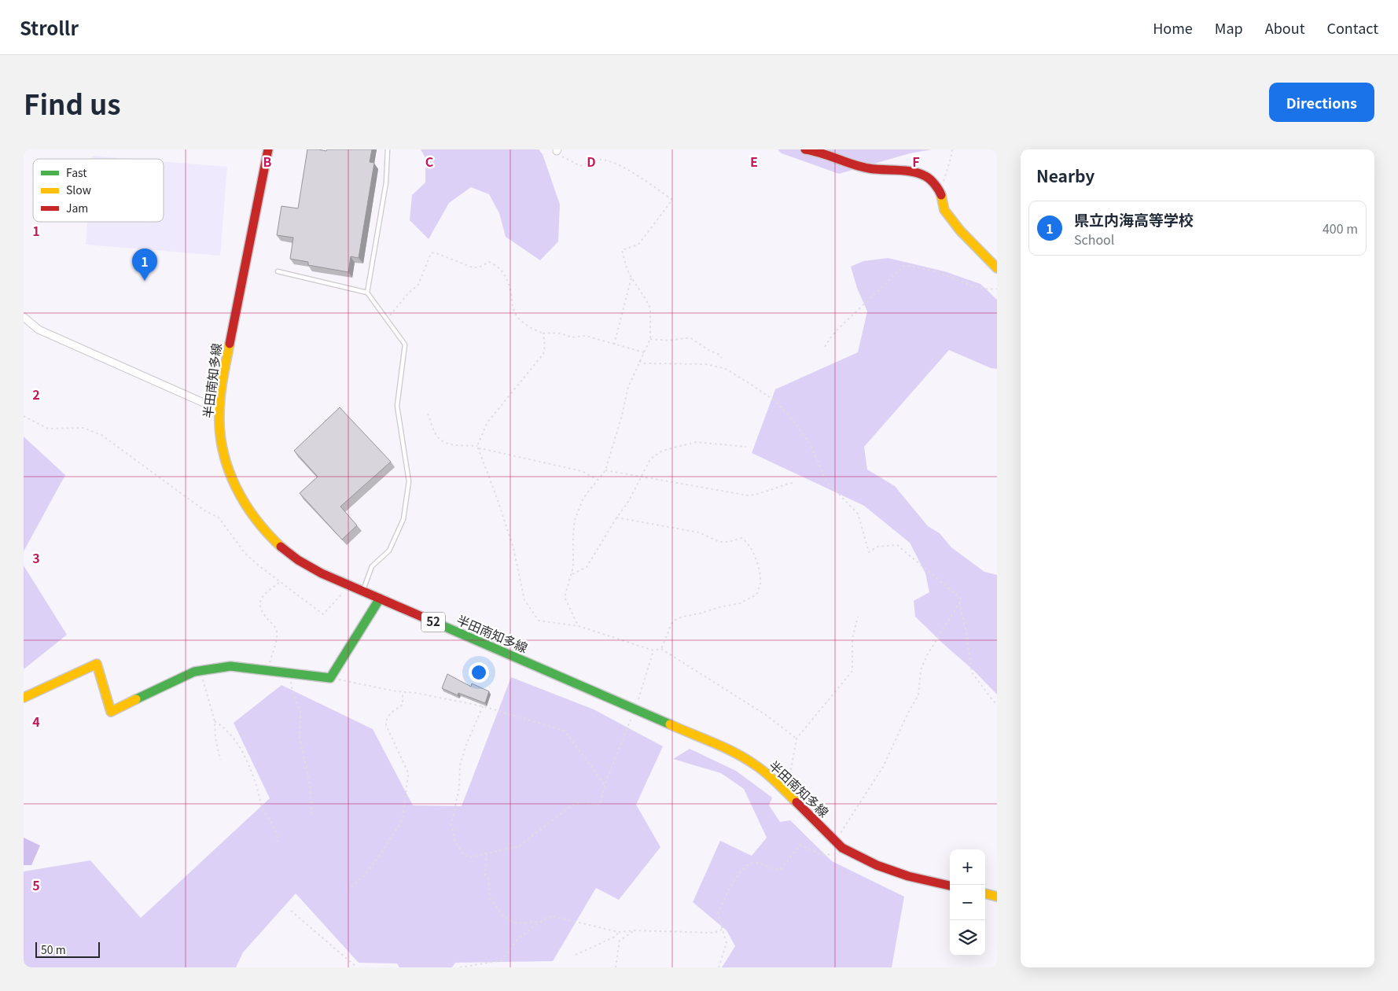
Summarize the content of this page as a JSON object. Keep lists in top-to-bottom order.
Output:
{
  "streets": {
    "main road": ["半田南知多線", "52"]
  },
  "legend": ["Fast", "Slow", "Jam"],
  "scale_bar": "50 m",
  "page": {
    "header": "Strollr",
    "nav": [
      "Home",
      "Map",
      "About",
      "Contact"
    ],
    "title": "Find us",
    "buttons": "Directions",
    "heading": "Nearby",
    "list": [
      {
        "mark": "1",
        "name": "県立内海高等学校",
        "note": "School",
        "value": "400 m"
      }
    ],
    "pins": "1",
    "map_buttons": ["+", "−"],
    "scale": "50 m"
  },
  "grid": {
    "columns": [
      "B",
      "C",
      "D",
      "E",
      "F"
    ],
    "rows": [
      "1",
      "2",
      "3",
      "4",
      "5"
    ]
  }
}
